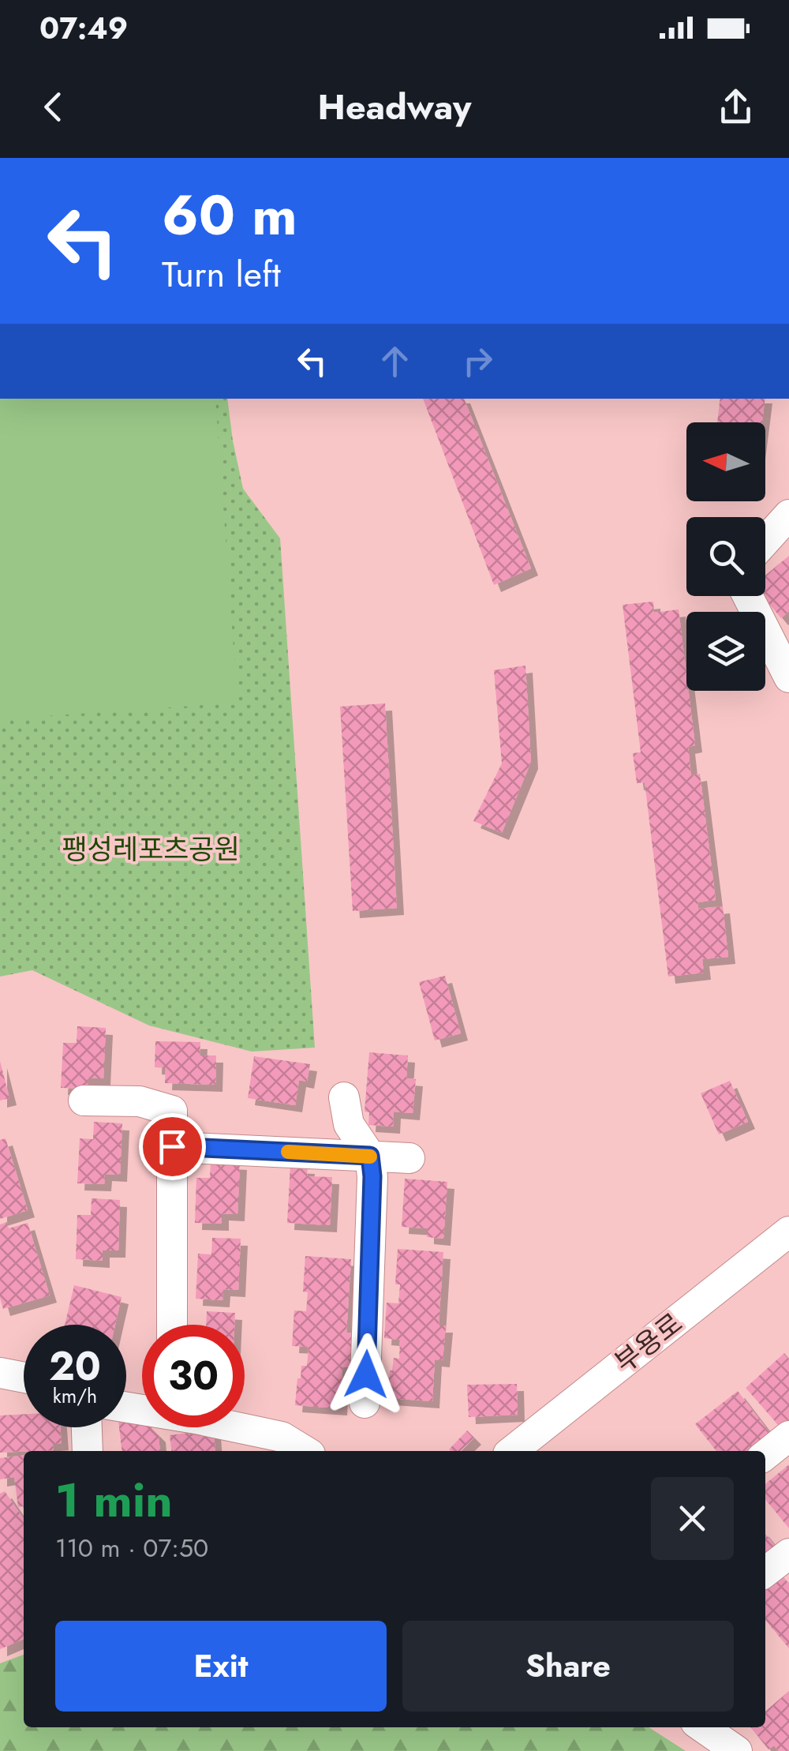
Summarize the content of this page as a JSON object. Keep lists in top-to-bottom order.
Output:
{
  "streets": {
    "street": ["부용로"]
  },
  "parks": ["팽성레포츠공원"],
  "north": "left",
  "page": {
    "status": "07:49",
    "header": "Headway",
    "turn": ["60 m", "Turn left"],
    "speed": "20 km/h",
    "limit": "30",
    "heading": ["1 min", "110 m · 07:50"],
    "buttons": ["Exit", "Share"]
  }
}
